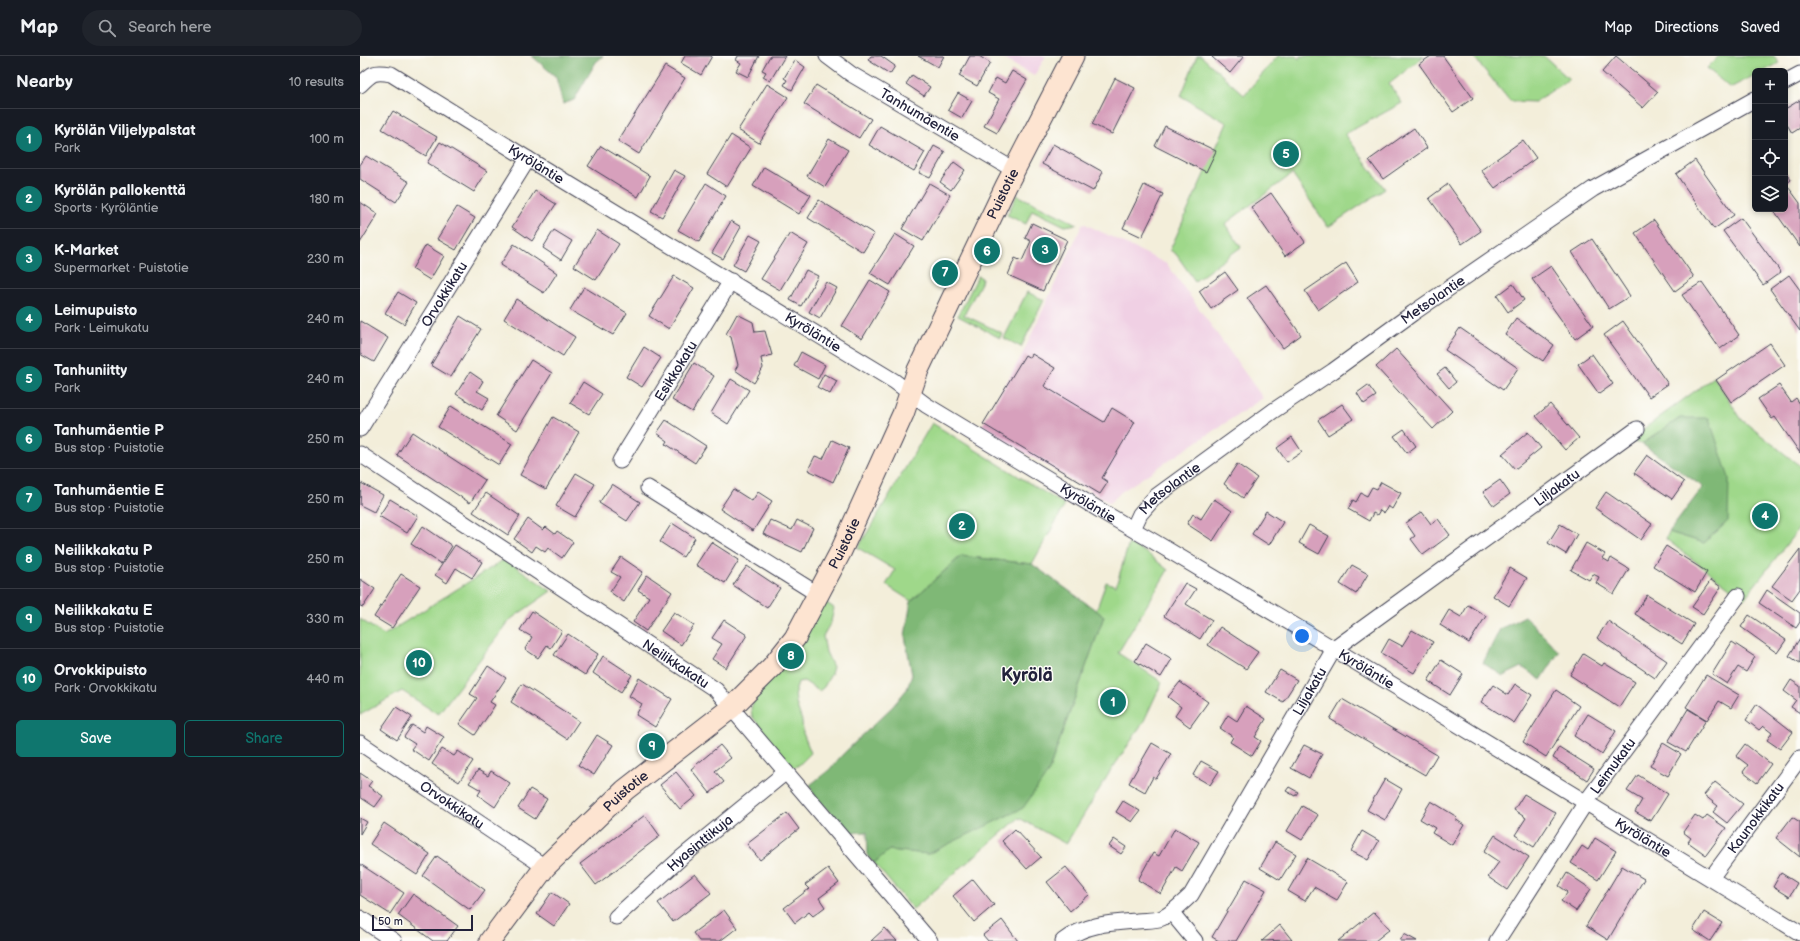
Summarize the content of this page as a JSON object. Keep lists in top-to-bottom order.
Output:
{
  "streets": {
    "street": [
      "Tanhumäentie",
      "Kyröläntie",
      "Puistotie",
      "Orvokkikatu",
      "Metsolantie",
      "Esikkokatu",
      "Liljakatu",
      "Neilikkakatu",
      "Leimukatu",
      "Kaunokkikatu",
      "Hyasinttikuja"
    ]
  },
  "crossings": [
    ["Tanhumäentie", "Puistotie"],
    ["Kyröläntie", "Puistotie"],
    ["Kyröläntie", "Orvokkikatu"],
    ["Kyröläntie", "Metsolantie"],
    ["Kyröläntie", "Esikkokatu"],
    ["Kyröläntie", "Liljakatu"],
    ["Kyröläntie", "Leimukatu"],
    ["Kyröläntie", "Kaunokkikatu"],
    ["Puistotie", "Orvokkikatu"],
    ["Puistotie", "Neilikkakatu"],
    ["Neilikkakatu", "Hyasinttikuja"]
  ],
  "districts": ["Kyrölä"],
  "scale_bar": "50 m",
  "page": {
    "header": "Map",
    "search": "Search here",
    "nav": ["Map", "Directions", "Saved"],
    "heading": ["Nearby", "10 results"],
    "map_buttons": ["+", "−"],
    "list": [
      {
        "mark": "1",
        "name": "Kyrölän Viljelypalstat",
        "note": "Park",
        "value": "100 m"
      },
      {
        "mark": "2",
        "name": "Kyrölän pallokenttä",
        "note": "Sports · Kyröläntie",
        "value": "180 m"
      },
      {
        "mark": "3",
        "name": "K-Market",
        "note": "Supermarket · Puistotie",
        "value": "230 m"
      },
      {
        "mark": "4",
        "name": "Leimupuisto",
        "note": "Park · Leimukatu",
        "value": "240 m"
      },
      {
        "mark": "5",
        "name": "Tanhuniitty",
        "note": "Park",
        "value": "240 m"
      },
      {
        "mark": "6",
        "name": "Tanhumäentie P",
        "note": "Bus stop · Puistotie",
        "value": "250 m"
      },
      {
        "mark": "7",
        "name": "Tanhumäentie E",
        "note": "Bus stop · Puistotie",
        "value": "250 m"
      },
      {
        "mark": "8",
        "name": "Neilikkakatu P",
        "note": "Bus stop · Puistotie",
        "value": "250 m"
      },
      {
        "mark": "9",
        "name": "Neilikkakatu E",
        "note": "Bus stop · Puistotie",
        "value": "330 m"
      },
      {
        "mark": "10",
        "name": "Orvokkipuisto",
        "note": "Park · Orvokkikatu",
        "value": "440 m"
      }
    ],
    "pins": [
      "5",
      "3",
      "6",
      "7",
      "4",
      "2",
      "8",
      "10",
      "1",
      "9"
    ],
    "buttons": ["Save", "Share"],
    "scale": "50 m"
  }
}
